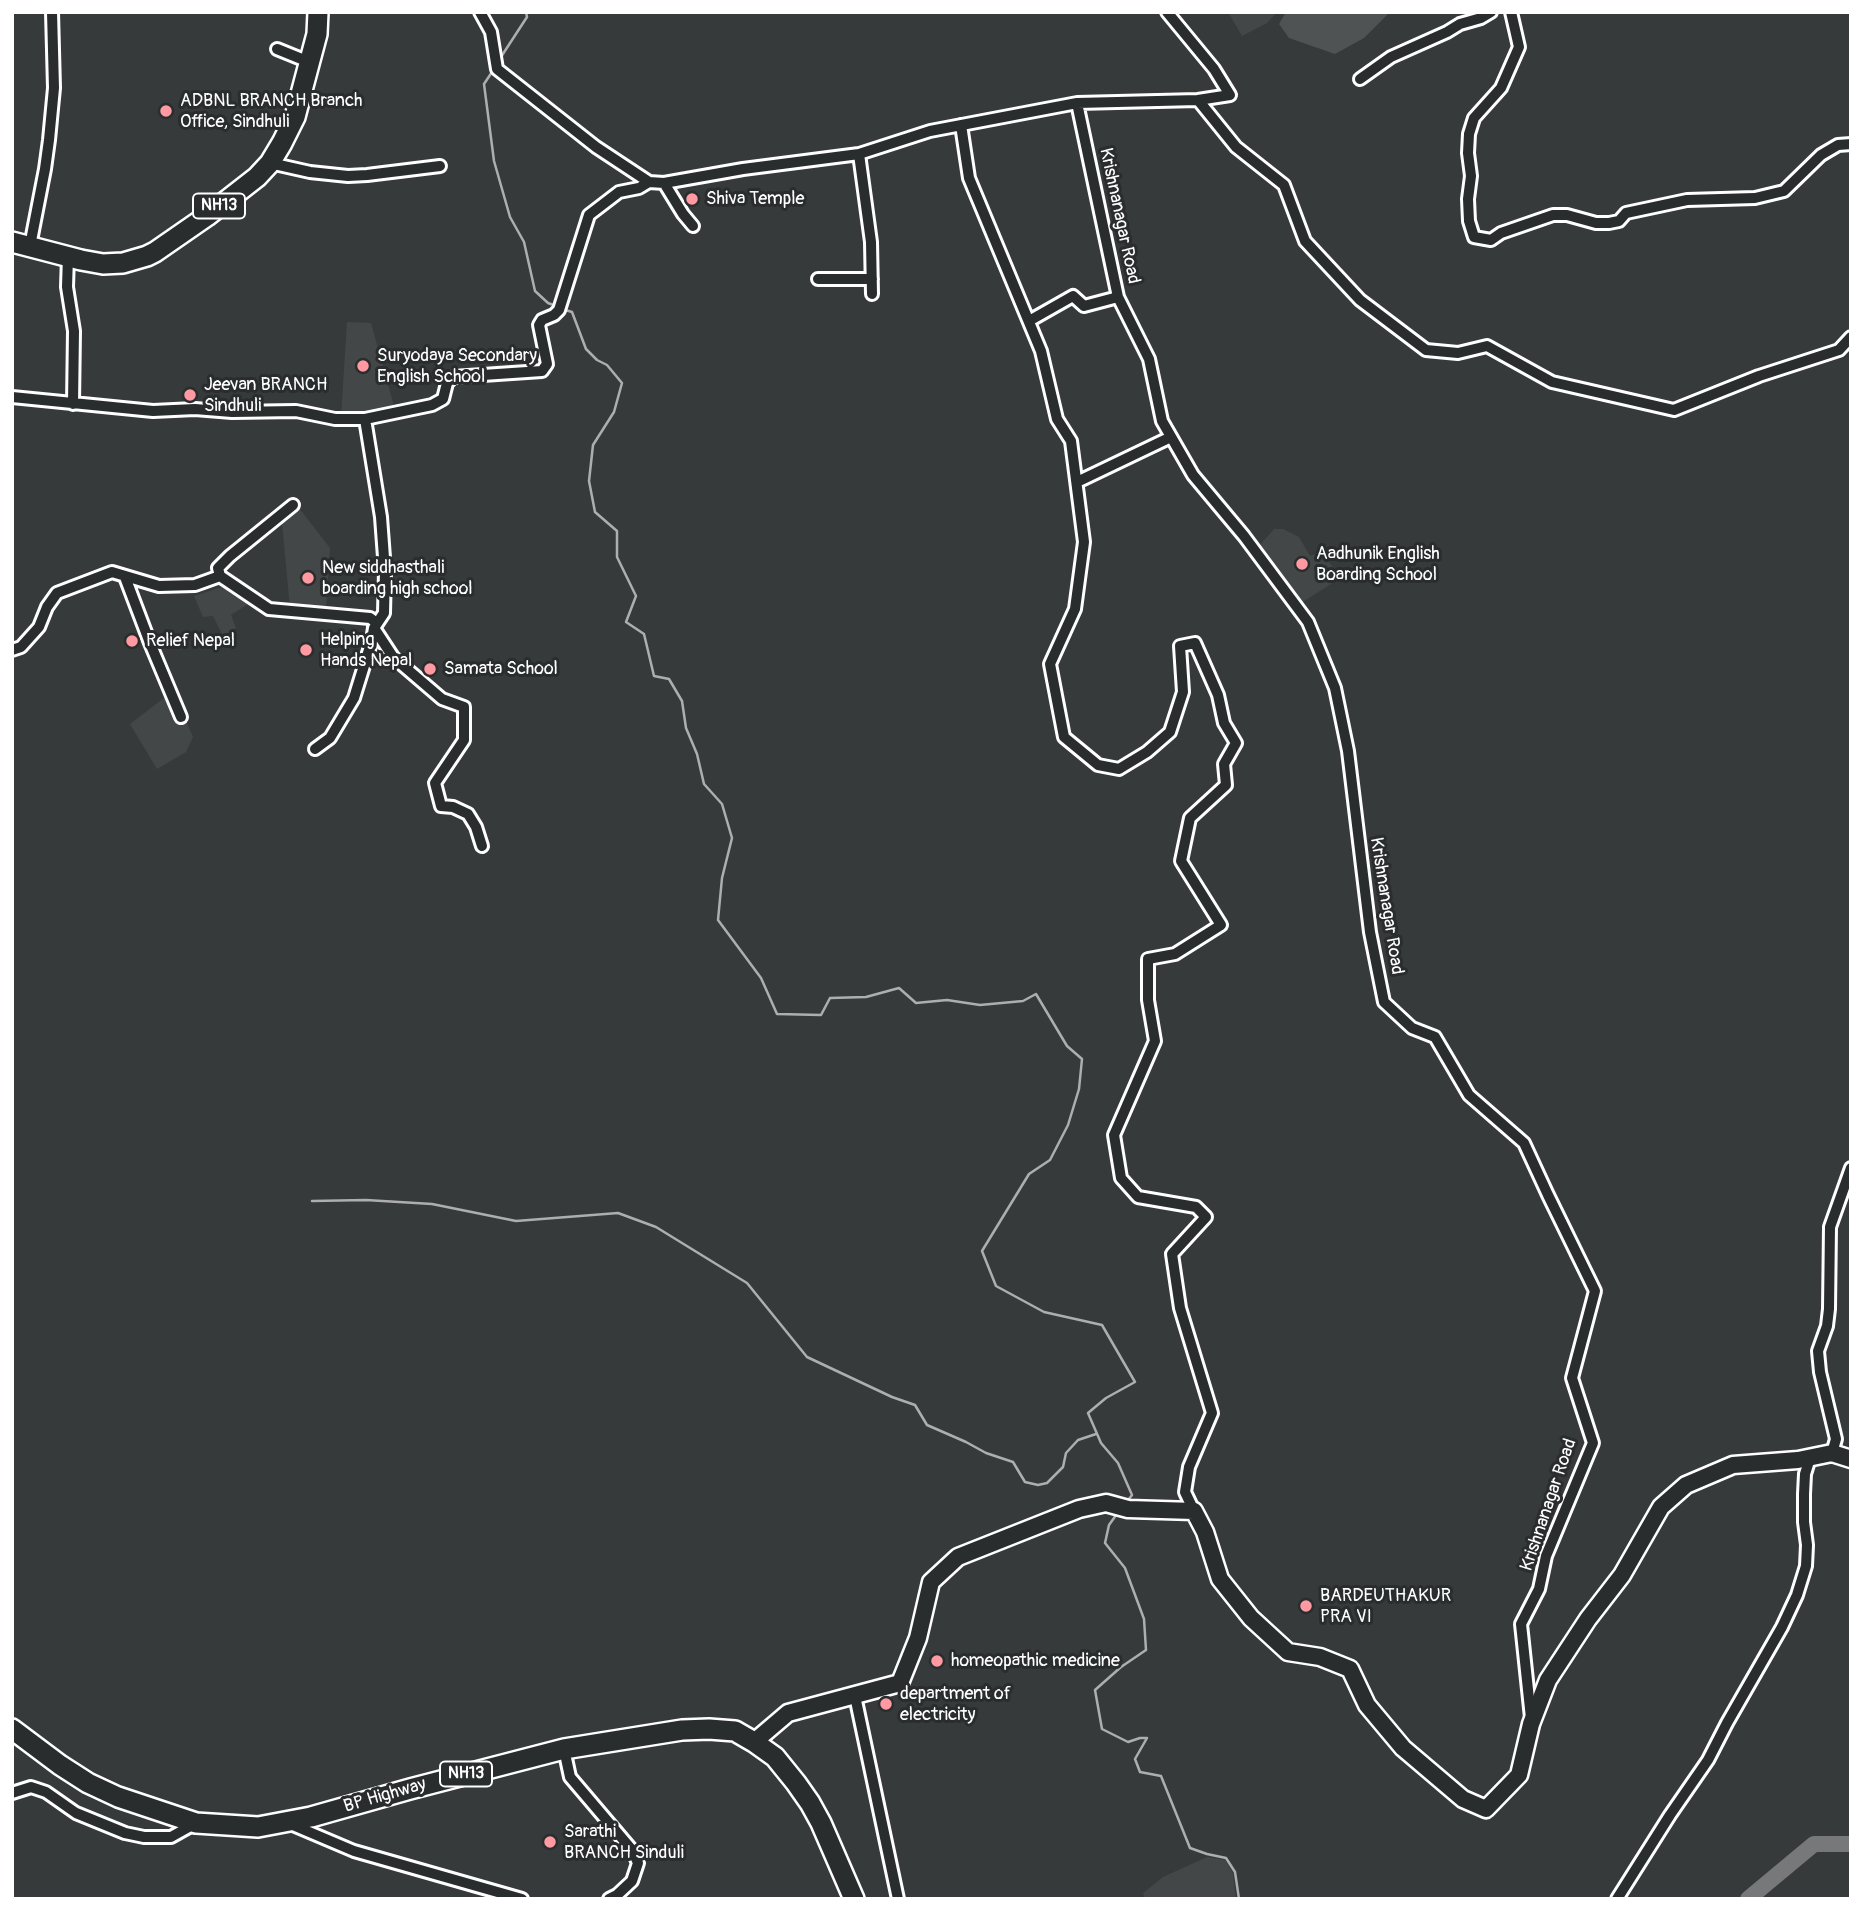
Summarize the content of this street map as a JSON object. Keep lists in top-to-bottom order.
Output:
{
  "streets": {
    "highway": ["NH13", "BP Highway"],
    "street": ["Krishnanagar Road"]
  },
  "places": [
    "ADBNL BRANCH Branch Office, Sindhuli",
    "Shiva Temple",
    "Suryodaya Secondary English School",
    "Jeevan BRANCH Sindhuli",
    "Aadhunik English Boarding School",
    "New siddhasthali boarding high school",
    "Relief Nepal",
    "Helping Hands Nepal",
    "Samata School",
    "BARDEUTHAKUR PRA VI",
    "homeopathic medicine",
    "department of electricity",
    "Sarathi BRANCH Sinduli"
  ]
}
